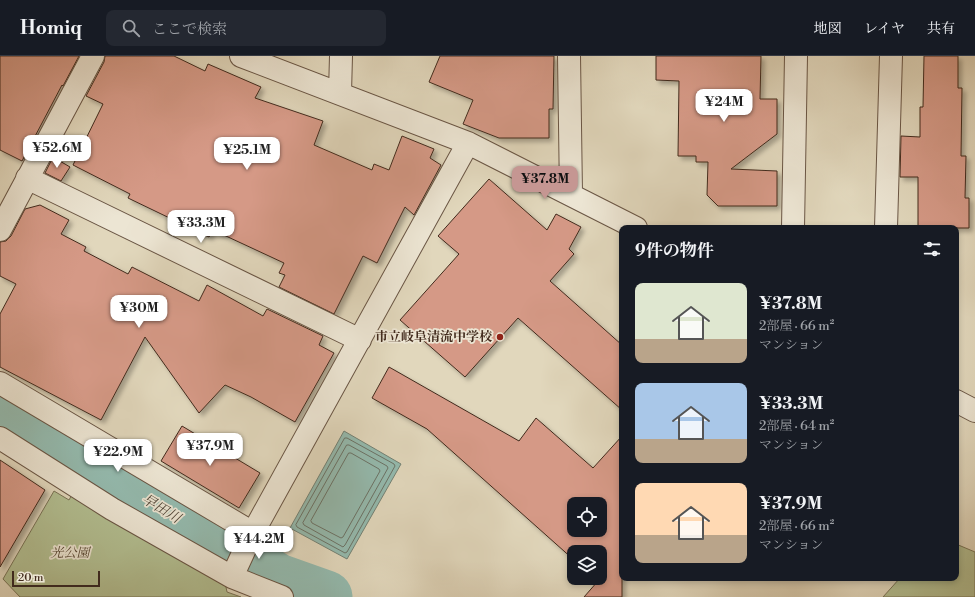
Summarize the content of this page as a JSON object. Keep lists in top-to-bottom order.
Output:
{
  "water": ["早田川"],
  "parks": ["光公園"],
  "places": ["市立岐阜清流中学校"],
  "scale_bar": "20 m",
  "page": {
    "header": "Homiq",
    "search": "ここで検索",
    "nav": ["地図", "レイヤ", "共有"],
    "price": [
      "¥24M",
      "¥52.6M",
      "¥25.1M",
      "¥37.8M",
      "¥33.3M",
      "¥30M",
      "¥37.9M",
      "¥22.9M",
      "¥44.2M"
    ],
    "heading": "9件の物件",
    "list": [
      {
        "name": "¥37.8M",
        "note": "2部屋 · 66 m² · マンション"
      },
      {
        "name": "¥33.3M",
        "note": "2部屋 · 64 m² · マンション"
      },
      {
        "name": "¥37.9M",
        "note": "2部屋 · 66 m² · マンション"
      }
    ],
    "scale": "20 m"
  }
}
